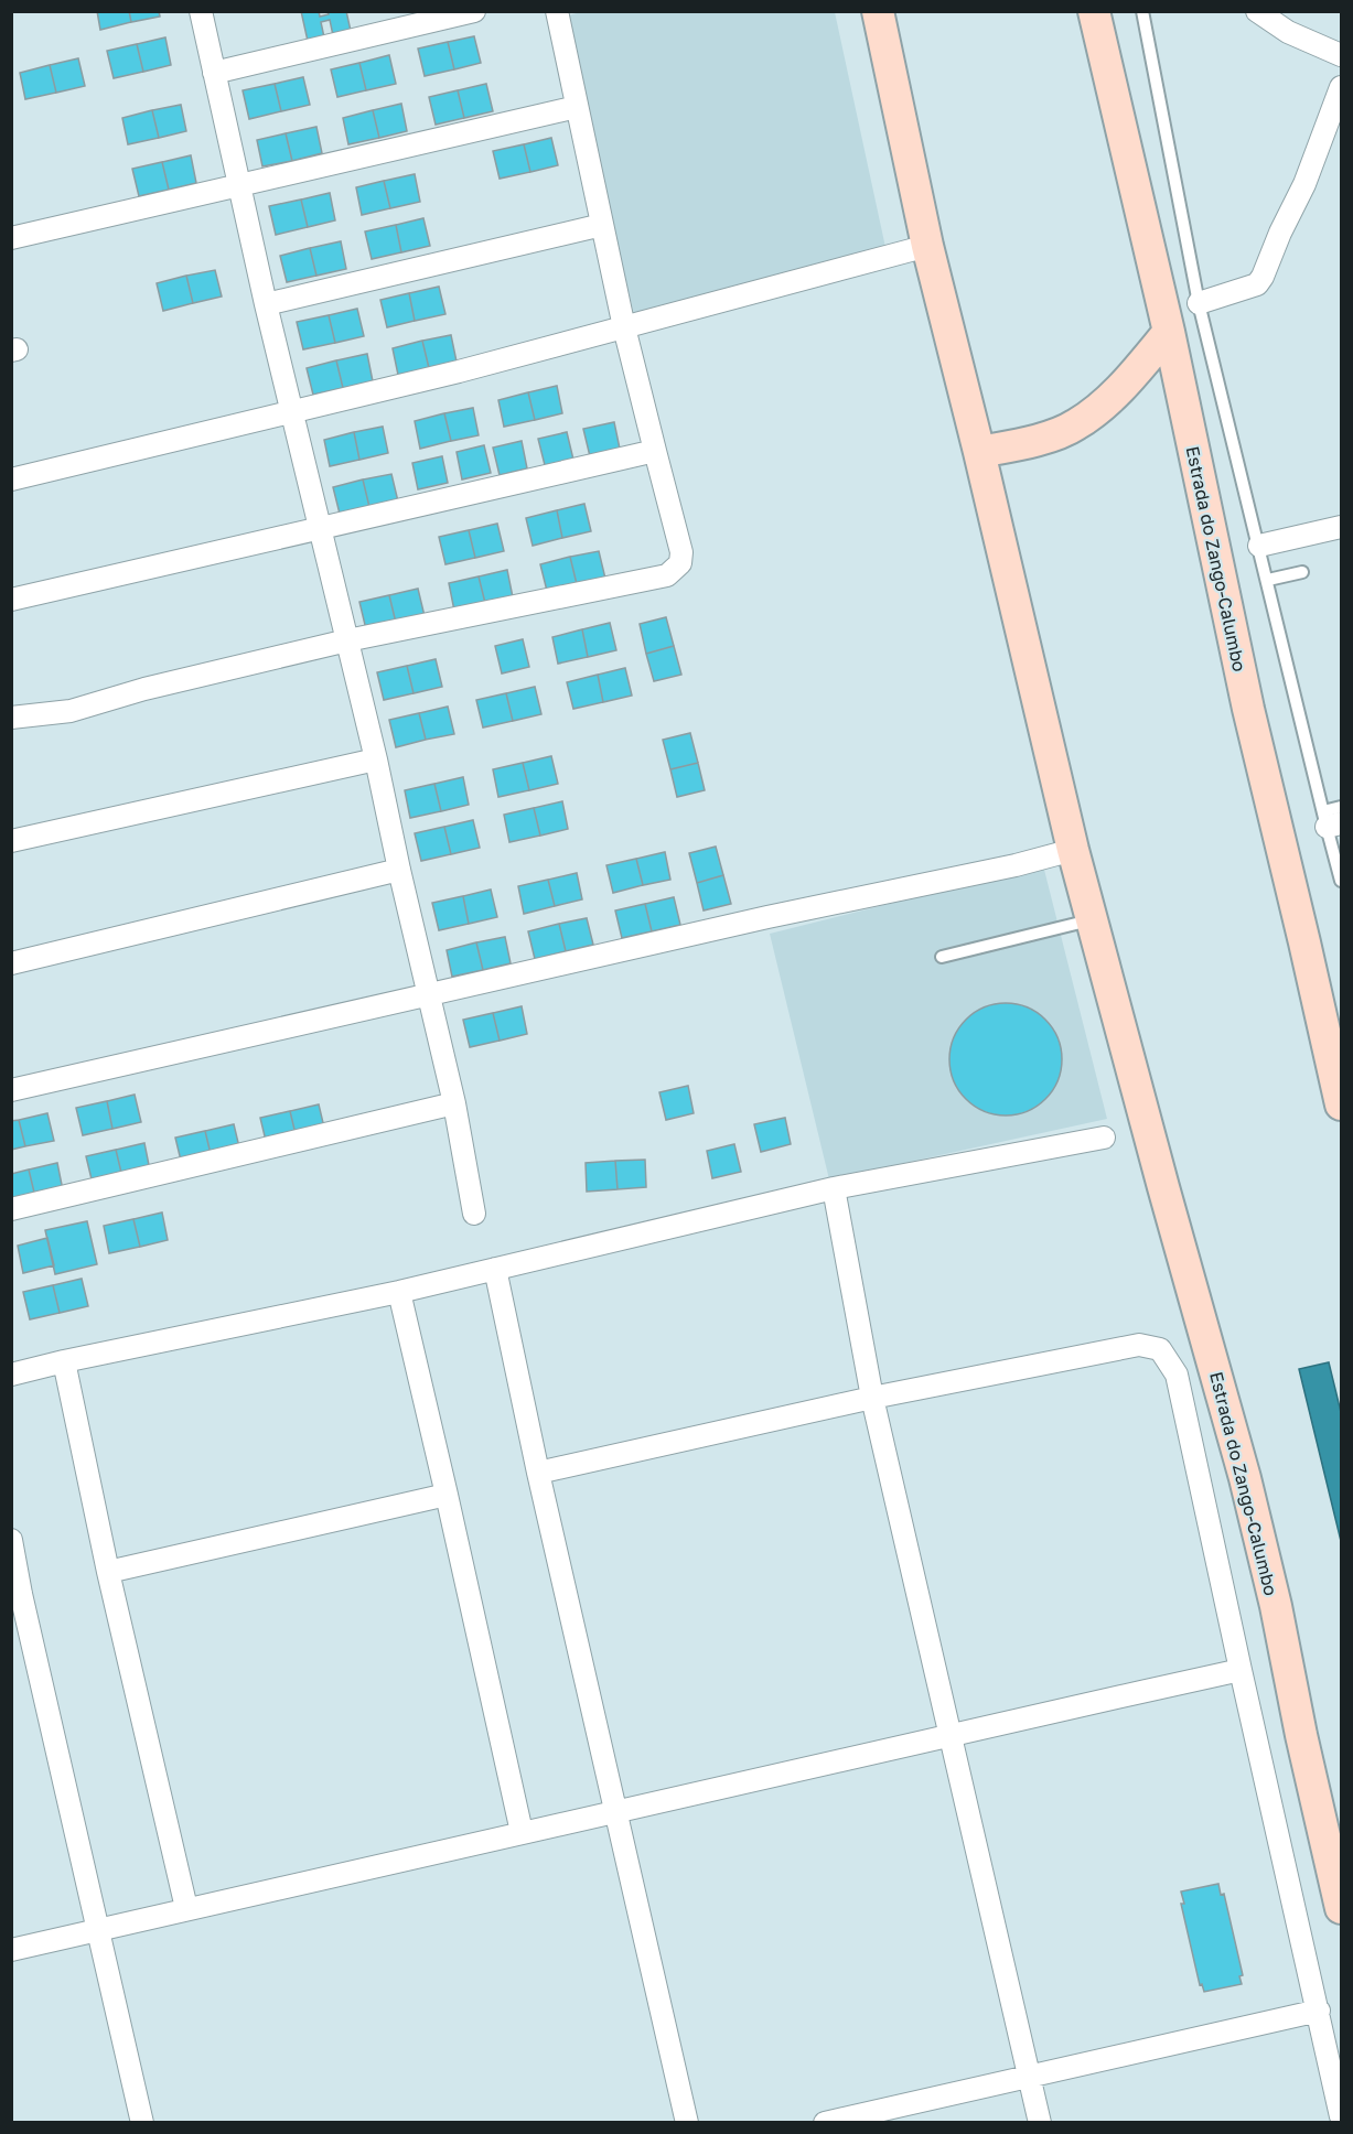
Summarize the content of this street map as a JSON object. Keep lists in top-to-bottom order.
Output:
{
  "streets": {
    "main road": ["Estrada do Zango-Calumbo"]
  }
}
